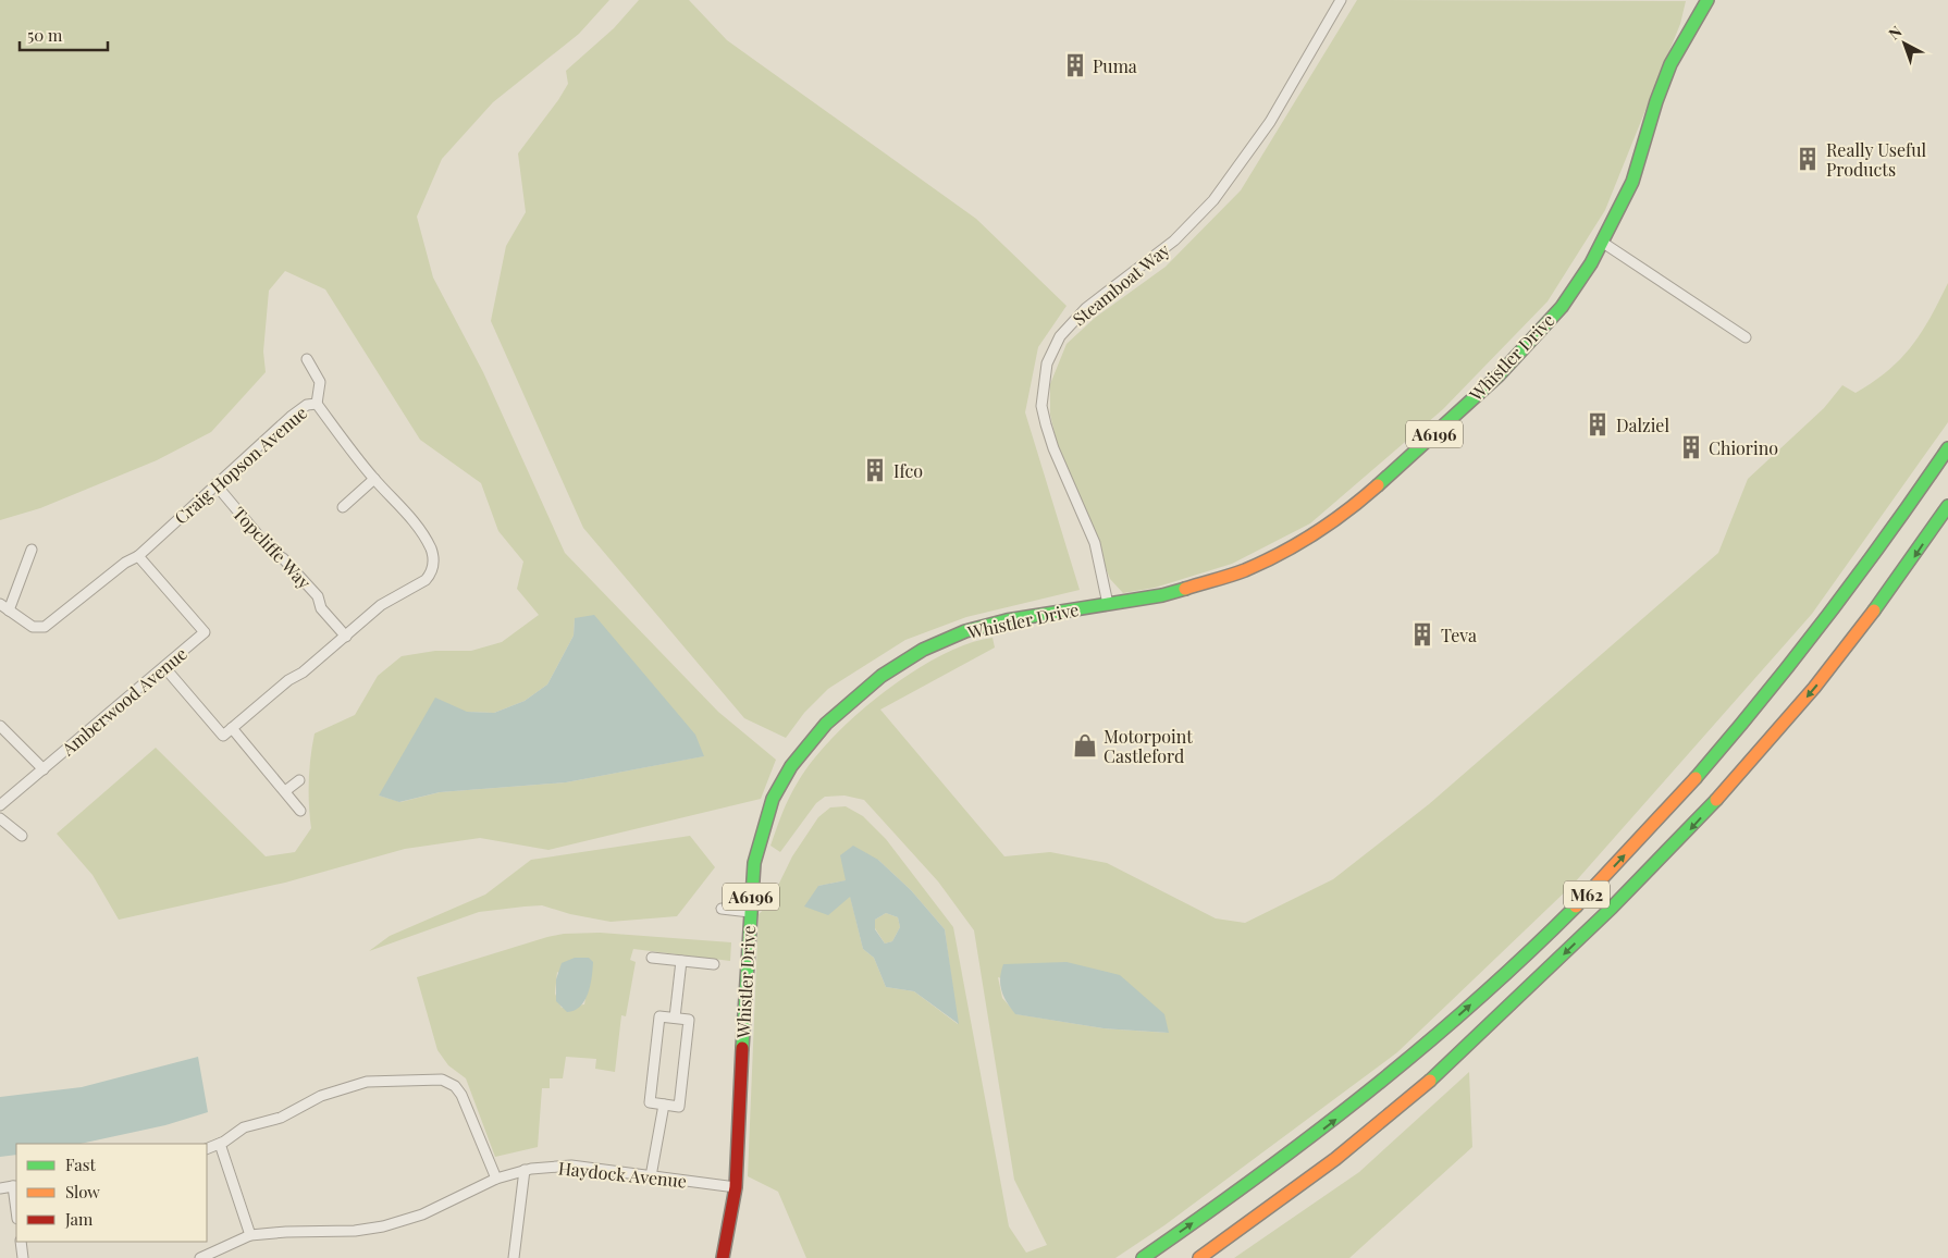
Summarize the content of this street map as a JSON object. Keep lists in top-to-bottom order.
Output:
{
  "streets": {
    "main road": ["Whistler Drive", "A6196", "M62"],
    "street": [
      "Steamboat Way",
      "Craig Hopson Avenue",
      "Topcliffe Way",
      "Amberwood Avenue",
      "Haydock Avenue"
    ]
  },
  "crossings": [
    ["Steamboat Way", "Whistler Drive"],
    ["Whistler Drive", "Haydock Avenue"],
    ["Craig Hopson Avenue", "Topcliffe Way"],
    ["Craig Hopson Avenue", "Amberwood Avenue"]
  ],
  "places": {
    "building": [
      "Puma",
      "Really Useful Products",
      "Dalziel",
      "Chiorino",
      "Ifco",
      "Teva"
    ],
    "shop": ["Motorpoint Castleford"]
  },
  "legend": ["Fast", "Slow", "Jam"],
  "scale_bar": "50 m",
  "north": "top left"
}
